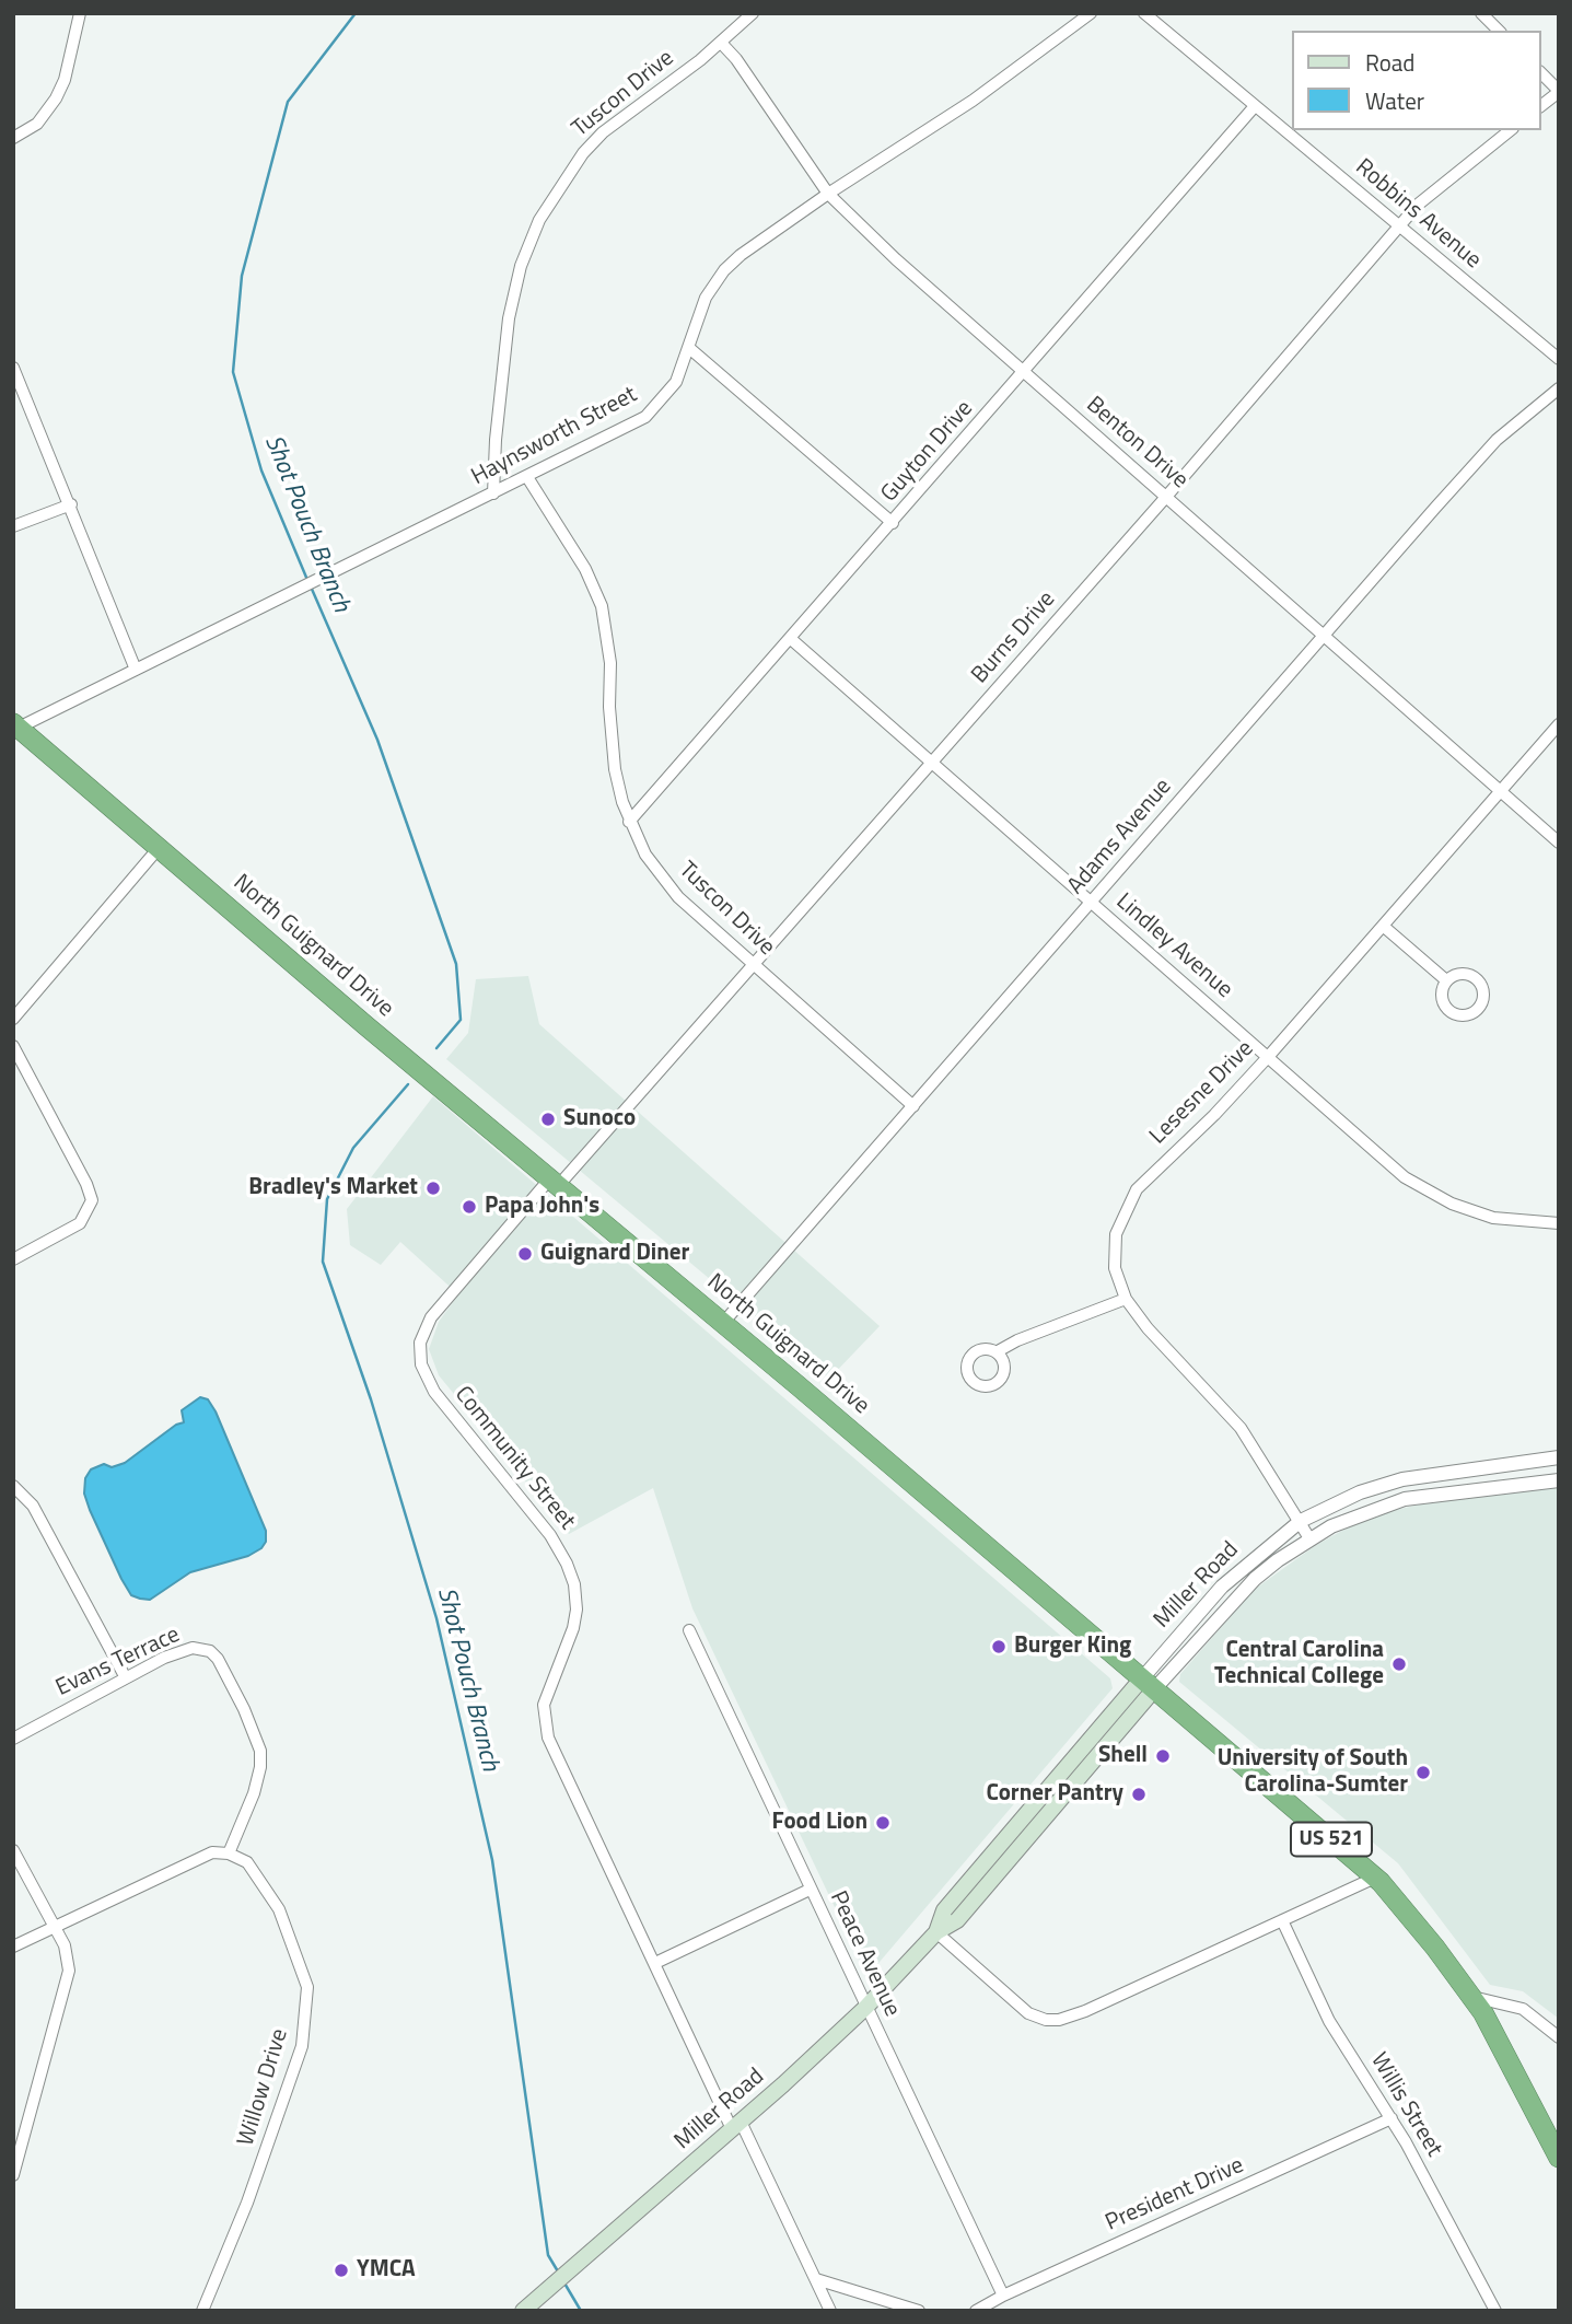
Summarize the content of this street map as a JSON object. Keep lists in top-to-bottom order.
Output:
{
  "streets": {
    "highway": ["North Guignard Drive", "US 521"],
    "main road": ["Miller Road"],
    "street": [
      "Tuscon Drive",
      "Robbins Avenue",
      "Haynsworth Street",
      "Benton Drive",
      "Guyton Drive",
      "Burns Drive",
      "Adams Avenue",
      "Lindley Avenue",
      "Lesesne Drive",
      "Community Street",
      "Evans Terrace",
      "Peace Avenue",
      "Willow Drive",
      "Willis Street",
      "President Drive"
    ]
  },
  "crossings": [
    ["Tuscon Drive", "Haynsworth Street"],
    ["Tuscon Drive", "Benton Drive"],
    ["Tuscon Drive", "Guyton Drive"],
    ["Tuscon Drive", "Burns Drive"],
    ["Tuscon Drive", "Adams Avenue"],
    ["Robbins Avenue", "Guyton Drive"],
    ["Robbins Avenue", "Burns Drive"],
    ["Haynsworth Street", "Benton Drive"],
    ["Haynsworth Street", "North Guignard Drive"],
    ["Benton Drive", "Guyton Drive"],
    ["Benton Drive", "Burns Drive"],
    ["Benton Drive", "Adams Avenue"],
    ["Benton Drive", "Lesesne Drive"],
    ["Guyton Drive", "Lindley Avenue"],
    ["Burns Drive", "North Guignard Drive"],
    ["Burns Drive", "Lindley Avenue"],
    ["Burns Drive", "Community Street"],
    ["Adams Avenue", "North Guignard Drive"],
    ["Adams Avenue", "Lindley Avenue"],
    ["North Guignard Drive", "Community Street"],
    ["North Guignard Drive", "Miller Road"],
    ["North Guignard Drive", "US 521"],
    ["Lindley Avenue", "Lesesne Drive"],
    ["Lesesne Drive", "Miller Road"],
    ["Community Street", "Miller Road"],
    ["Miller Road", "Peace Avenue"],
    ["Evans Terrace", "Willow Drive"],
    ["Peace Avenue", "President Drive"],
    ["Willis Street", "President Drive"]
  ],
  "water": ["Shot Pouch Branch"],
  "places": [
    "Sunoco",
    "Bradley's Market",
    "Papa John's",
    "Guignard Diner",
    "Burger King",
    "Central Carolina Technical College",
    "Shell",
    "University of South Carolina-Sumter",
    "Corner Pantry",
    "Food Lion",
    "YMCA"
  ],
  "legend": ["Road", "Water"]
}
